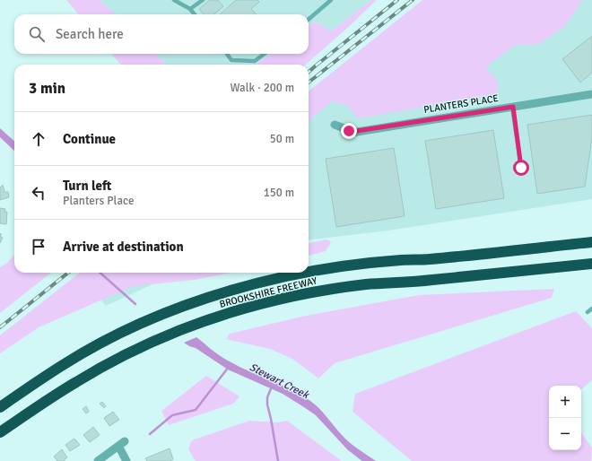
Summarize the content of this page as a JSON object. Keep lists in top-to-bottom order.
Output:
{
  "streets": {
    "highway": ["BROOKSHIRE FREEWAY"],
    "street": ["PLANTERS PLACE"]
  },
  "water": ["Stewart Creek"],
  "page": {
    "search": "Search here",
    "heading": ["3 min", "Walk · 200 m"],
    "list": [
      ["Continue", "50 m"],
      ["Turn left", "Planters Place", "150 m"],
      "Arrive at destination"
    ],
    "map_buttons": ["+", "−"]
  }
}
